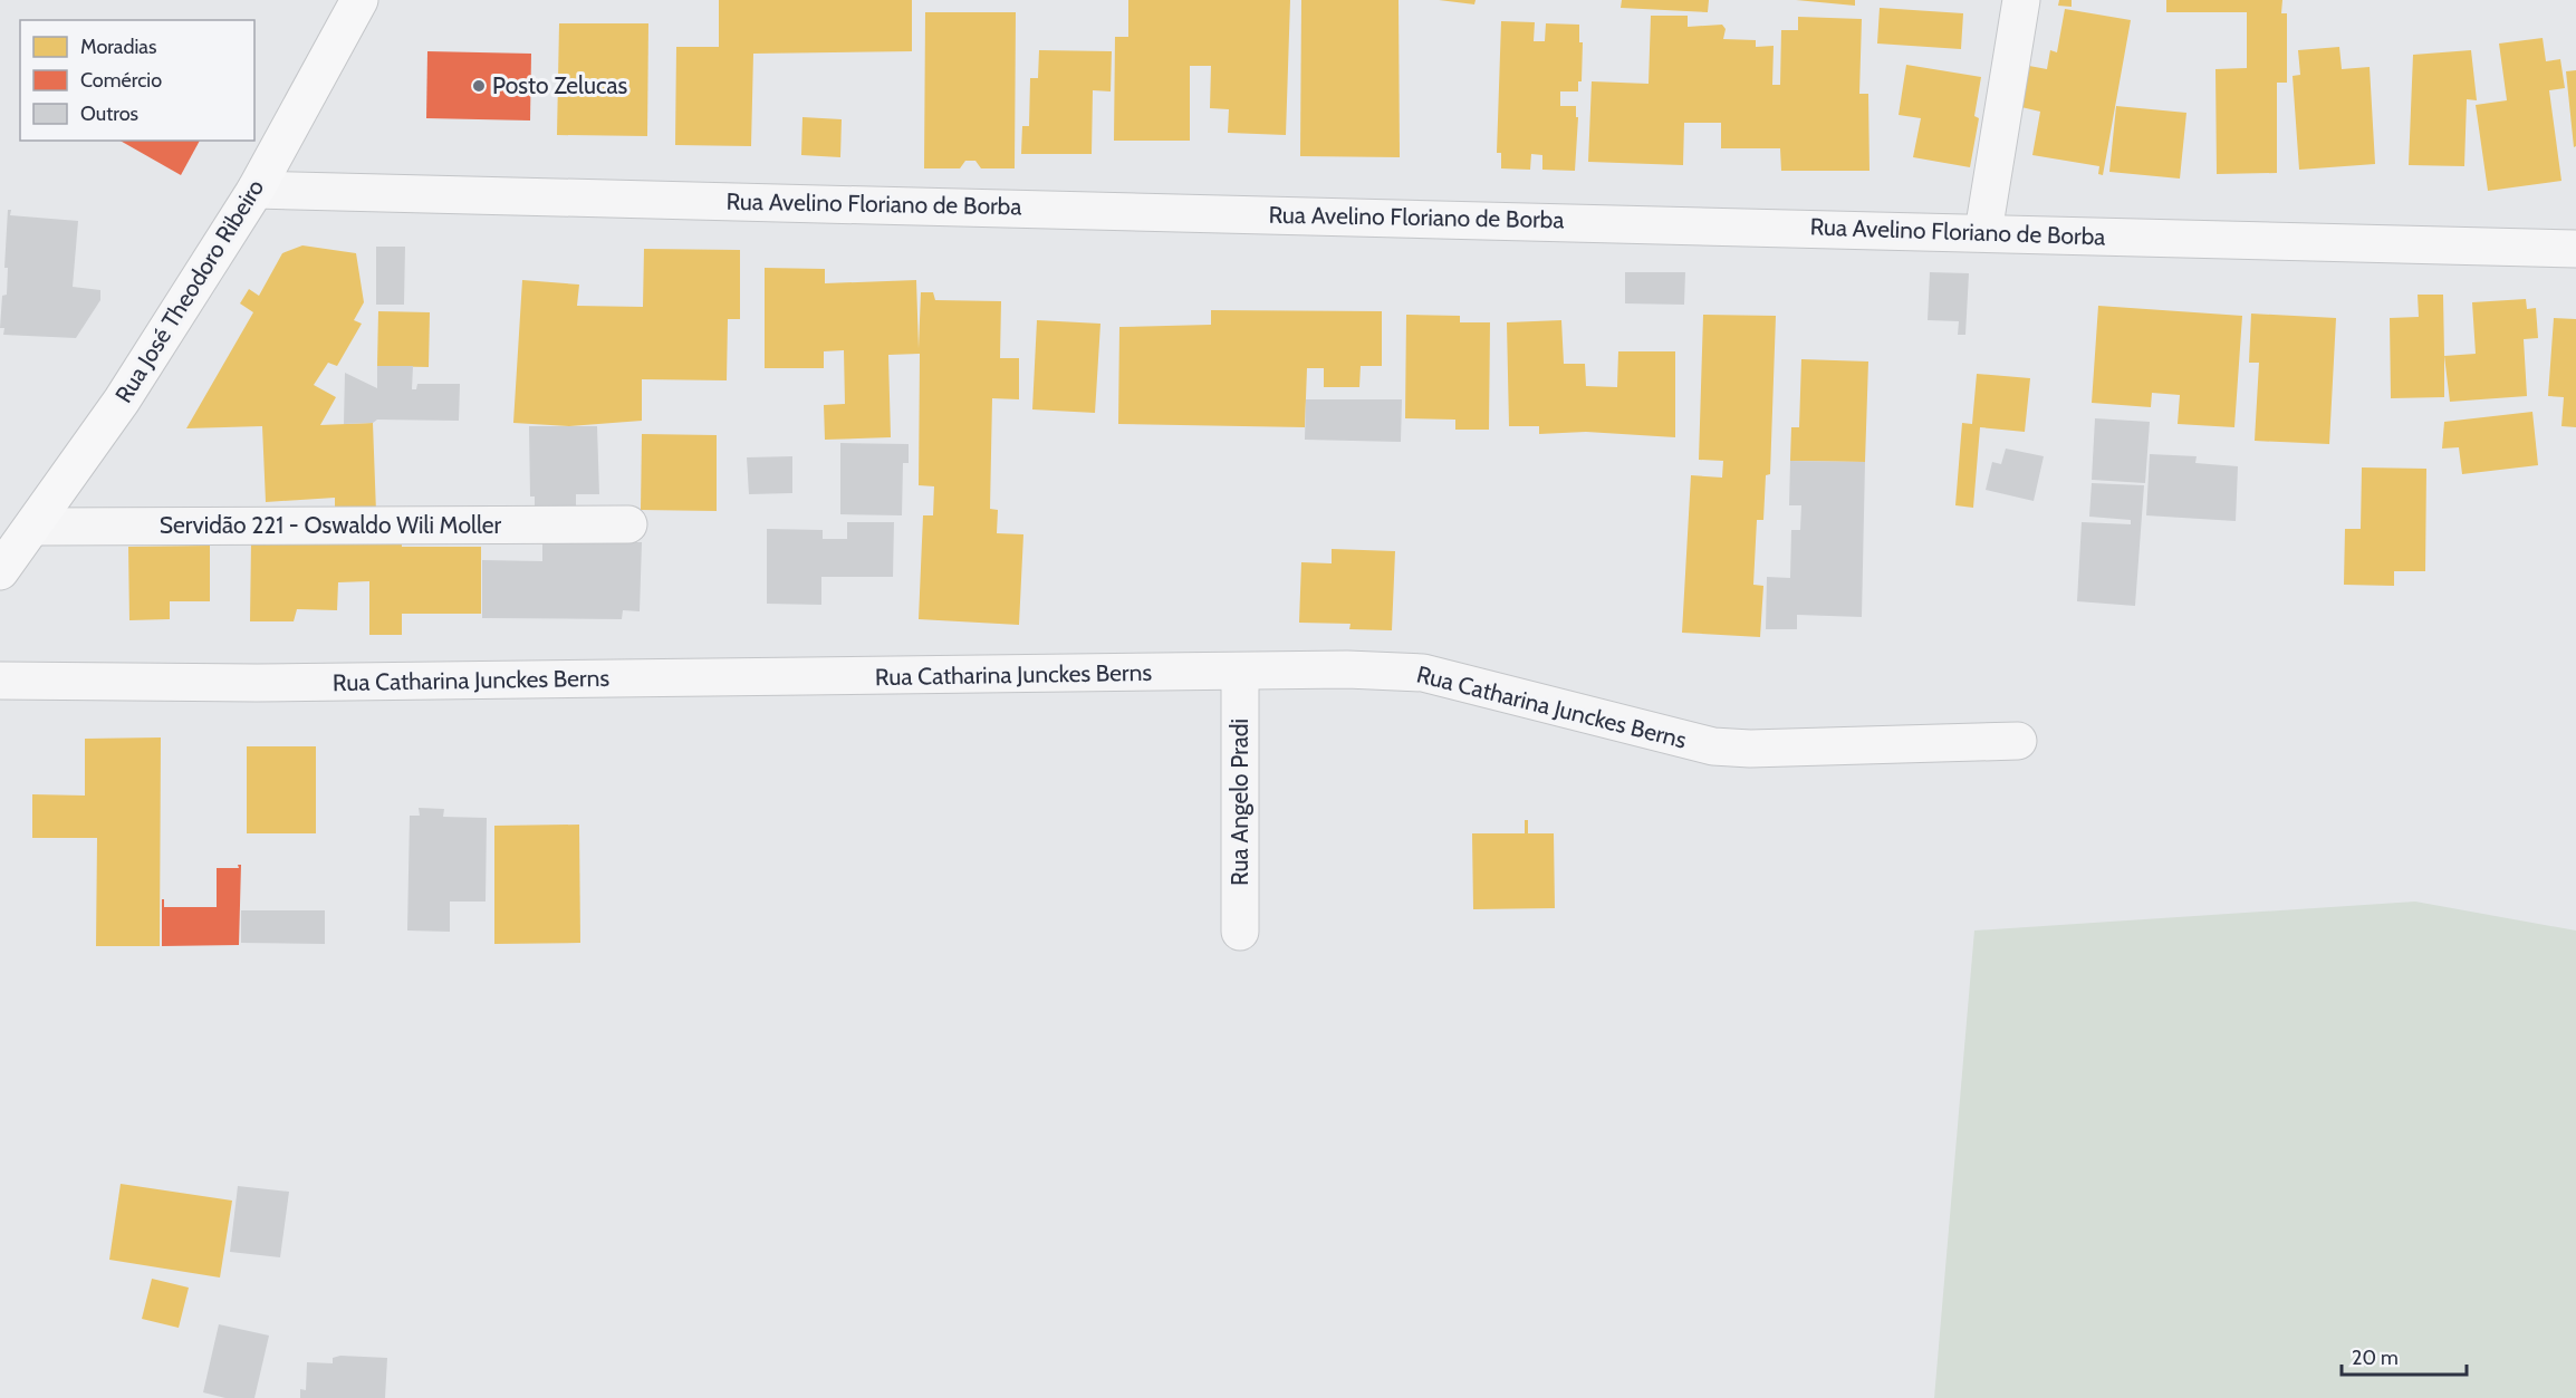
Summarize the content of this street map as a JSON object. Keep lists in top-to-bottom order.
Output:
{
  "streets": {
    "main road": ["Rua José Theodoro Ribeiro"],
    "street": [
      "Rua Avelino Floriano de Borba",
      "Servidão 221 - Oswaldo Wili Moller",
      "Rua Catharina Junckes Berns",
      "Rua Angelo Pradi"
    ]
  },
  "crossings": [
    ["Rua Avelino Floriano de Borba", "Rua José Theodoro Ribeiro"],
    ["Rua José Theodoro Ribeiro", "Servidão 221 - Oswaldo Wili Moller"],
    ["Rua Catharina Junckes Berns", "Rua Angelo Pradi"]
  ],
  "places": ["Posto Zelucas"],
  "legend": ["Moradias", "Comércio", "Outros"],
  "scale_bar": "20 m"
}
